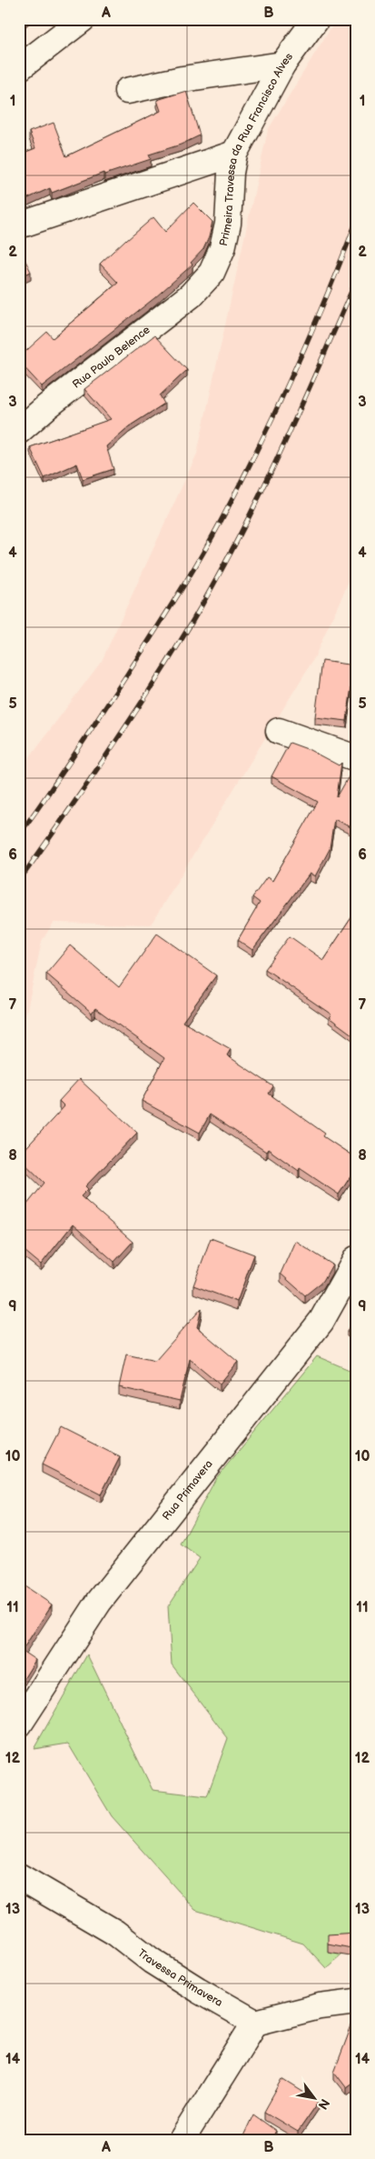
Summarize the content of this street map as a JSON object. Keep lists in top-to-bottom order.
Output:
{
  "streets": {
    "street": [
      "Primeira Travessa da Rua Francisco Alves",
      "Rua Paulo Belence",
      "Rua Primavera",
      "Travessa Primavera"
    ]
  },
  "crossings": [
    ["Primeira Travessa da Rua Francisco Alves", "Rua Paulo Belence"]
  ],
  "north": "bottom right",
  "grid": {
    "columns": ["A", "B"],
    "rows": [
      "1",
      "2",
      "3",
      "4",
      "5",
      "6",
      "7",
      "8",
      "9",
      "10",
      "11",
      "12",
      "13",
      "14"
    ]
  }
}
